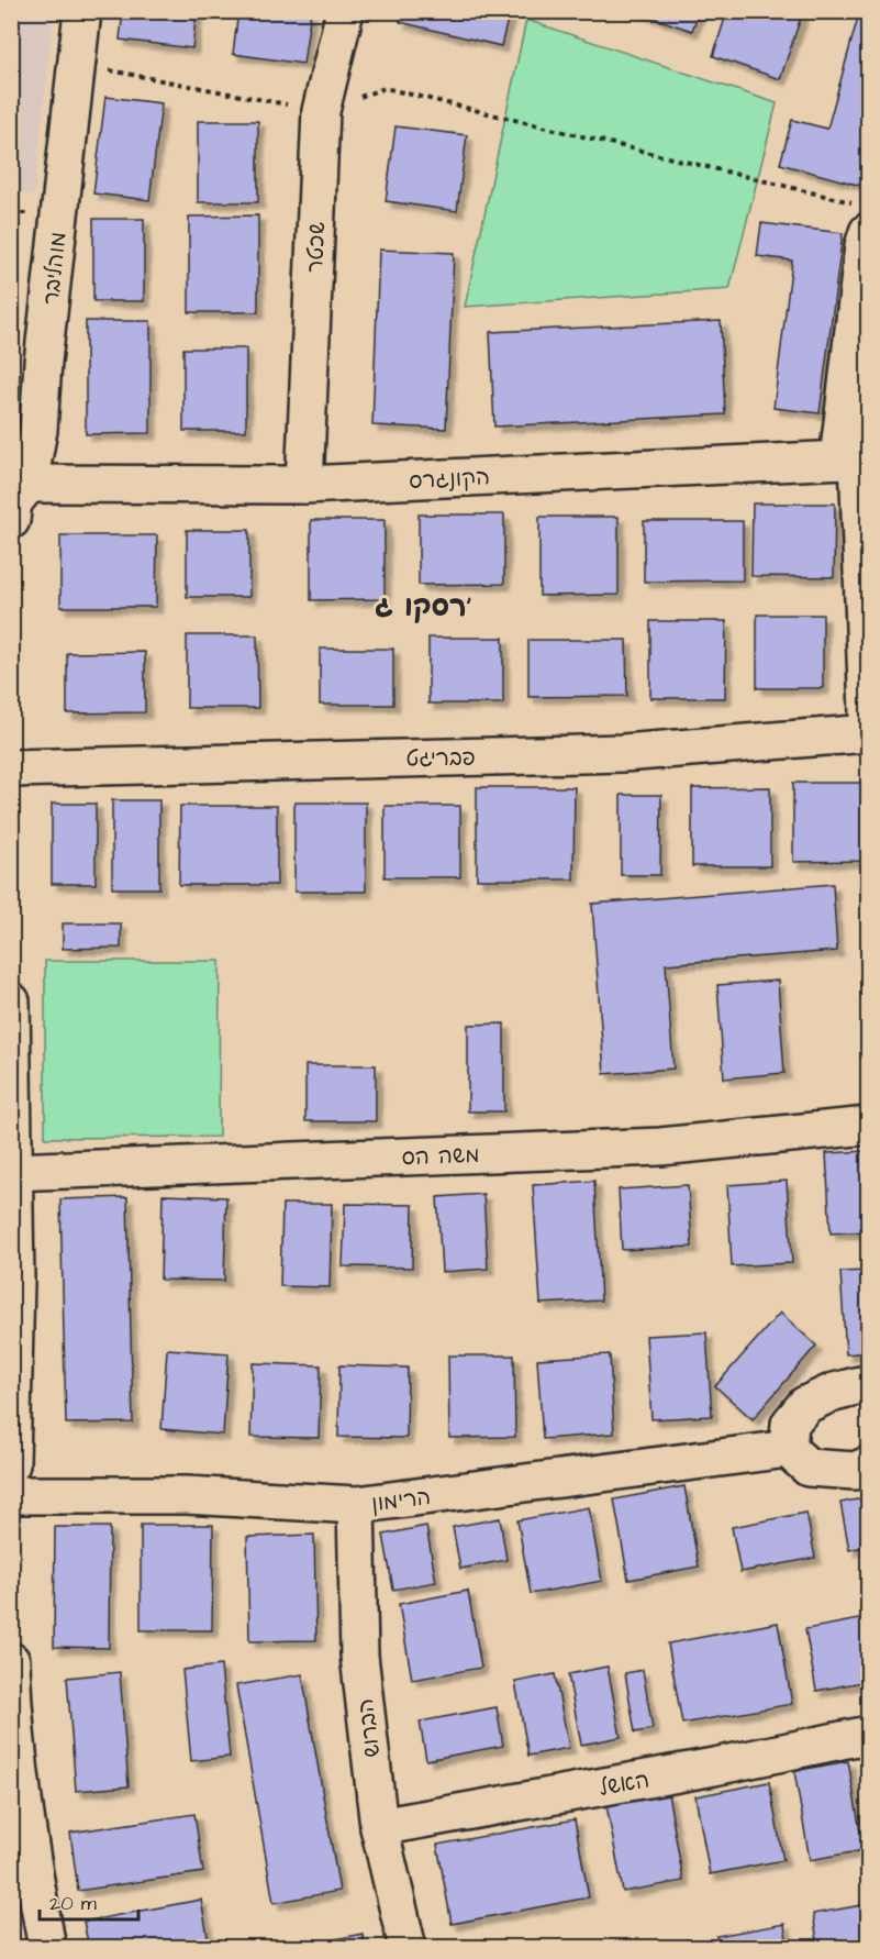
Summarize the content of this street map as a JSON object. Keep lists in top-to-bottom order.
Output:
{
  "streets": {
    "street": [
      "שכטר",
      "מוהליבר",
      "הקונגרס",
      "פבריגט",
      "משה הס",
      "הרימון",
      "הברוש",
      "האשל"
    ]
  },
  "crossings": [
    ["שכטר", "הקונגרס"],
    ["מוהליבר", "הקונגרס"],
    ["הרימון", "הברוש"],
    ["הברוש", "האשל"]
  ],
  "districts": ["רסקו ג'"],
  "scale_bar": "20 m"
}
